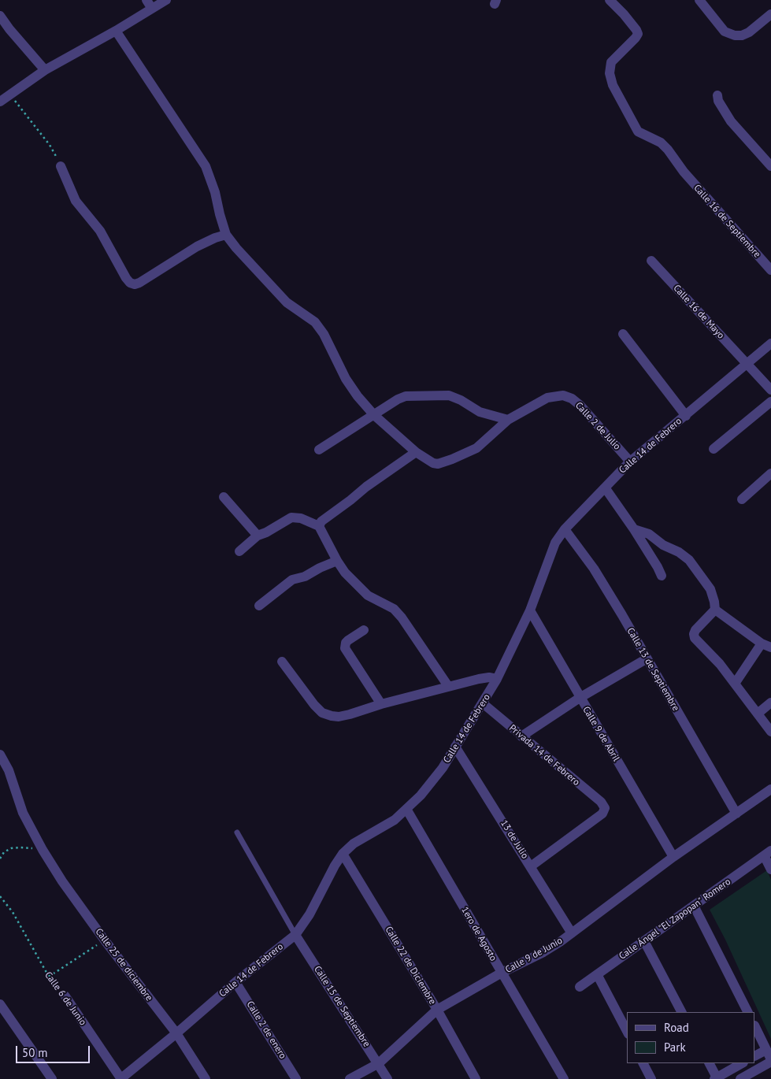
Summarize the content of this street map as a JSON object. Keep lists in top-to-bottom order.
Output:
{
  "streets": {
    "street": [
      "Calle 16 de Septiembre",
      "Calle 16 de Mayo",
      "Calle 2 de Julio",
      "Calle 14 de Febrero",
      "Calle 13 de Septiembre",
      "Calle 9 de Abril",
      "Privada 14 de Febrero",
      "13 de Julio",
      "Calle Ángel \"El Zapopan\" Romero",
      "1ero de Agosto",
      "Calle 9 de Junio",
      "Calle 25 de diciembre",
      "Calle 22 de Diciembre",
      "Calle 6 de Junio",
      "Calle 15 de Septiembre",
      "Calle 2 de enero"
    ]
  },
  "crossings": [
    ["Calle 16 de Mayo", "Calle 14 de Febrero"],
    ["Calle 2 de Julio", "Calle 14 de Febrero"],
    ["Calle 14 de Febrero", "Calle 13 de Septiembre"],
    ["Calle 14 de Febrero", "Calle 9 de Abril"],
    ["Calle 14 de Febrero", "Privada 14 de Febrero"],
    ["Calle 14 de Febrero", "13 de Julio"],
    ["Calle 14 de Febrero", "1ero de Agosto"],
    ["Calle 14 de Febrero", "Calle 25 de diciembre"],
    ["Calle 14 de Febrero", "Calle 22 de Diciembre"],
    ["Calle 14 de Febrero", "Calle 6 de Junio"],
    ["Calle 14 de Febrero", "Calle 15 de Septiembre"],
    ["Calle 14 de Febrero", "Calle 2 de enero"],
    ["Calle 13 de Septiembre", "Calle 9 de Junio"],
    ["Calle 9 de Abril", "Calle 9 de Junio"],
    ["Privada 14 de Febrero", "13 de Julio"],
    ["13 de Julio", "Calle 9 de Junio"],
    ["1ero de Agosto", "Calle 9 de Junio"],
    ["Calle 9 de Junio", "Calle 22 de Diciembre"],
    ["Calle 9 de Junio", "Calle 15 de Septiembre"]
  ],
  "legend": ["Road", "Park"],
  "scale_bar": "50 m"
}
